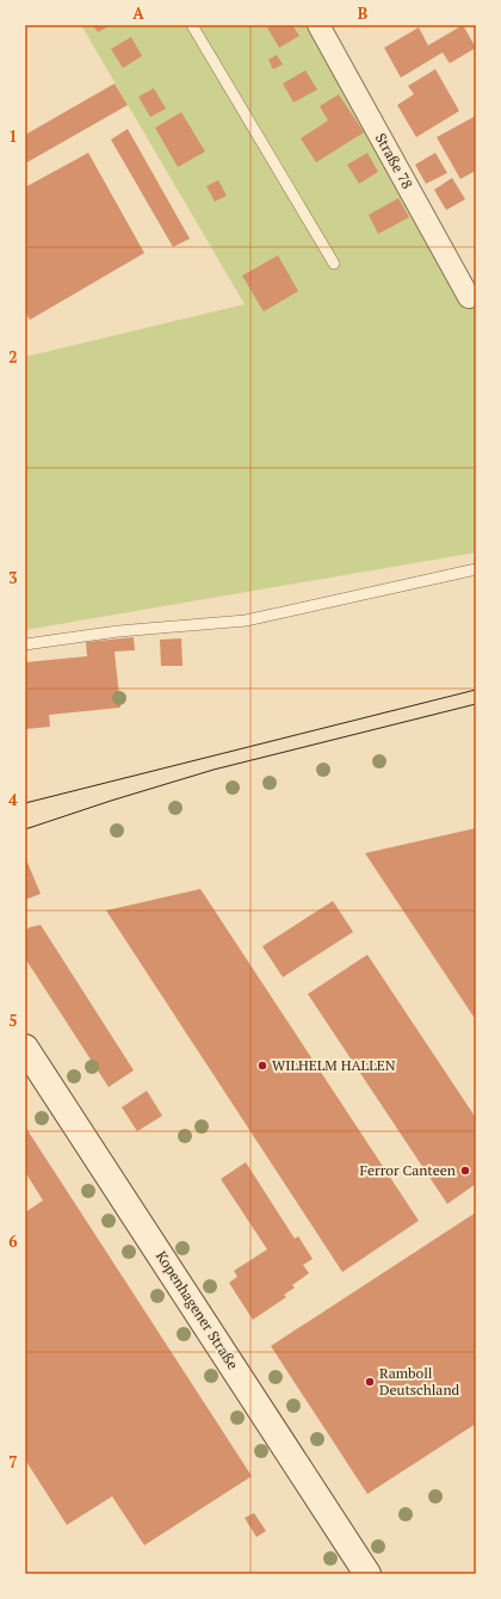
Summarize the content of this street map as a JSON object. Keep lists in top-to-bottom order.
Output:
{
  "streets": {
    "main road": ["Kopenhagener Straße"],
    "street": ["Straße 78"]
  },
  "places": ["WILHELM HALLEN", "Ferror Canteen", "Ramboll Deutschland"],
  "grid": {
    "columns": ["A", "B"],
    "rows": [
      "1",
      "2",
      "3",
      "4",
      "5",
      "6",
      "7"
    ]
  }
}
